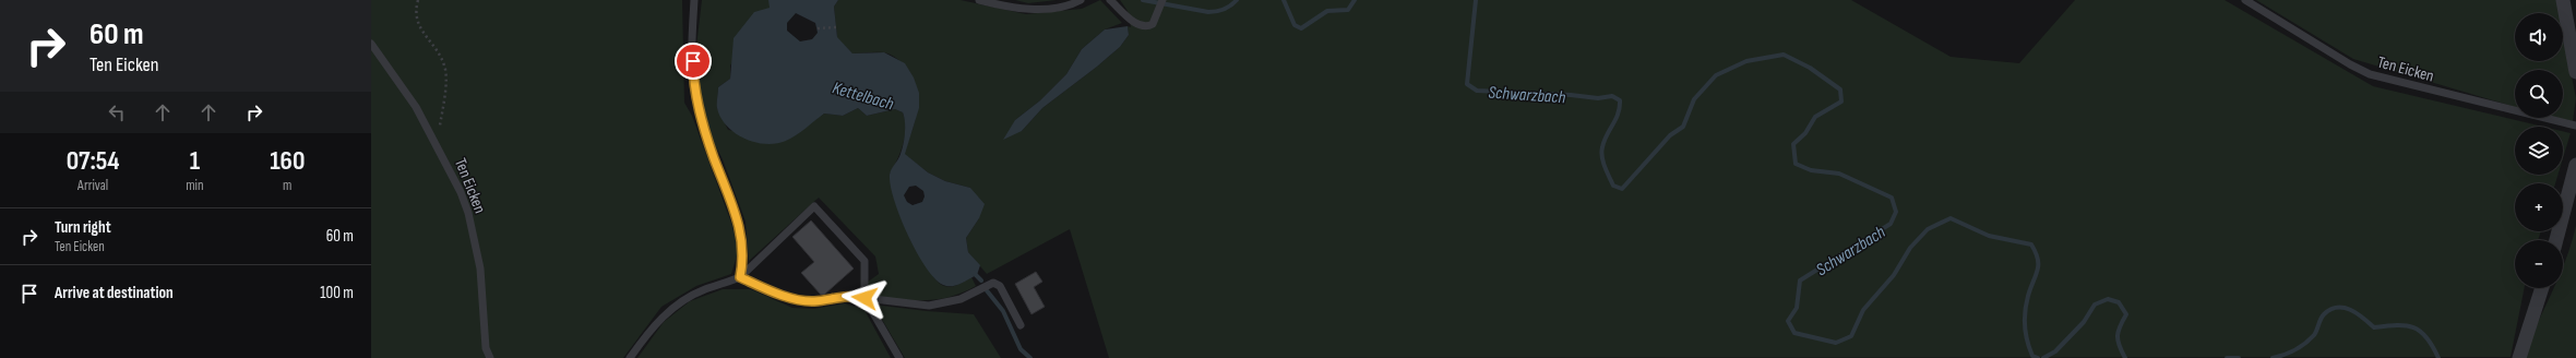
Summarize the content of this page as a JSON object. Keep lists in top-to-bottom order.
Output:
{
  "streets": {
    "lane": ["Ten Eicken"]
  },
  "water": ["Schwarzbach", "Kettelbach"],
  "page": {
    "turn": ["60 m", "Ten Eicken"],
    "map_buttons": ["+", "−"],
    "eta": [
      "07:54",
      "Arrival",
      "1",
      "min",
      "160",
      "m"
    ],
    "list": [
      {
        "name": "Turn right",
        "note": "Ten Eicken",
        "value": "60 m"
      },
      {
        "name": "Arrive at destination",
        "value": "100 m"
      }
    ]
  }
}
